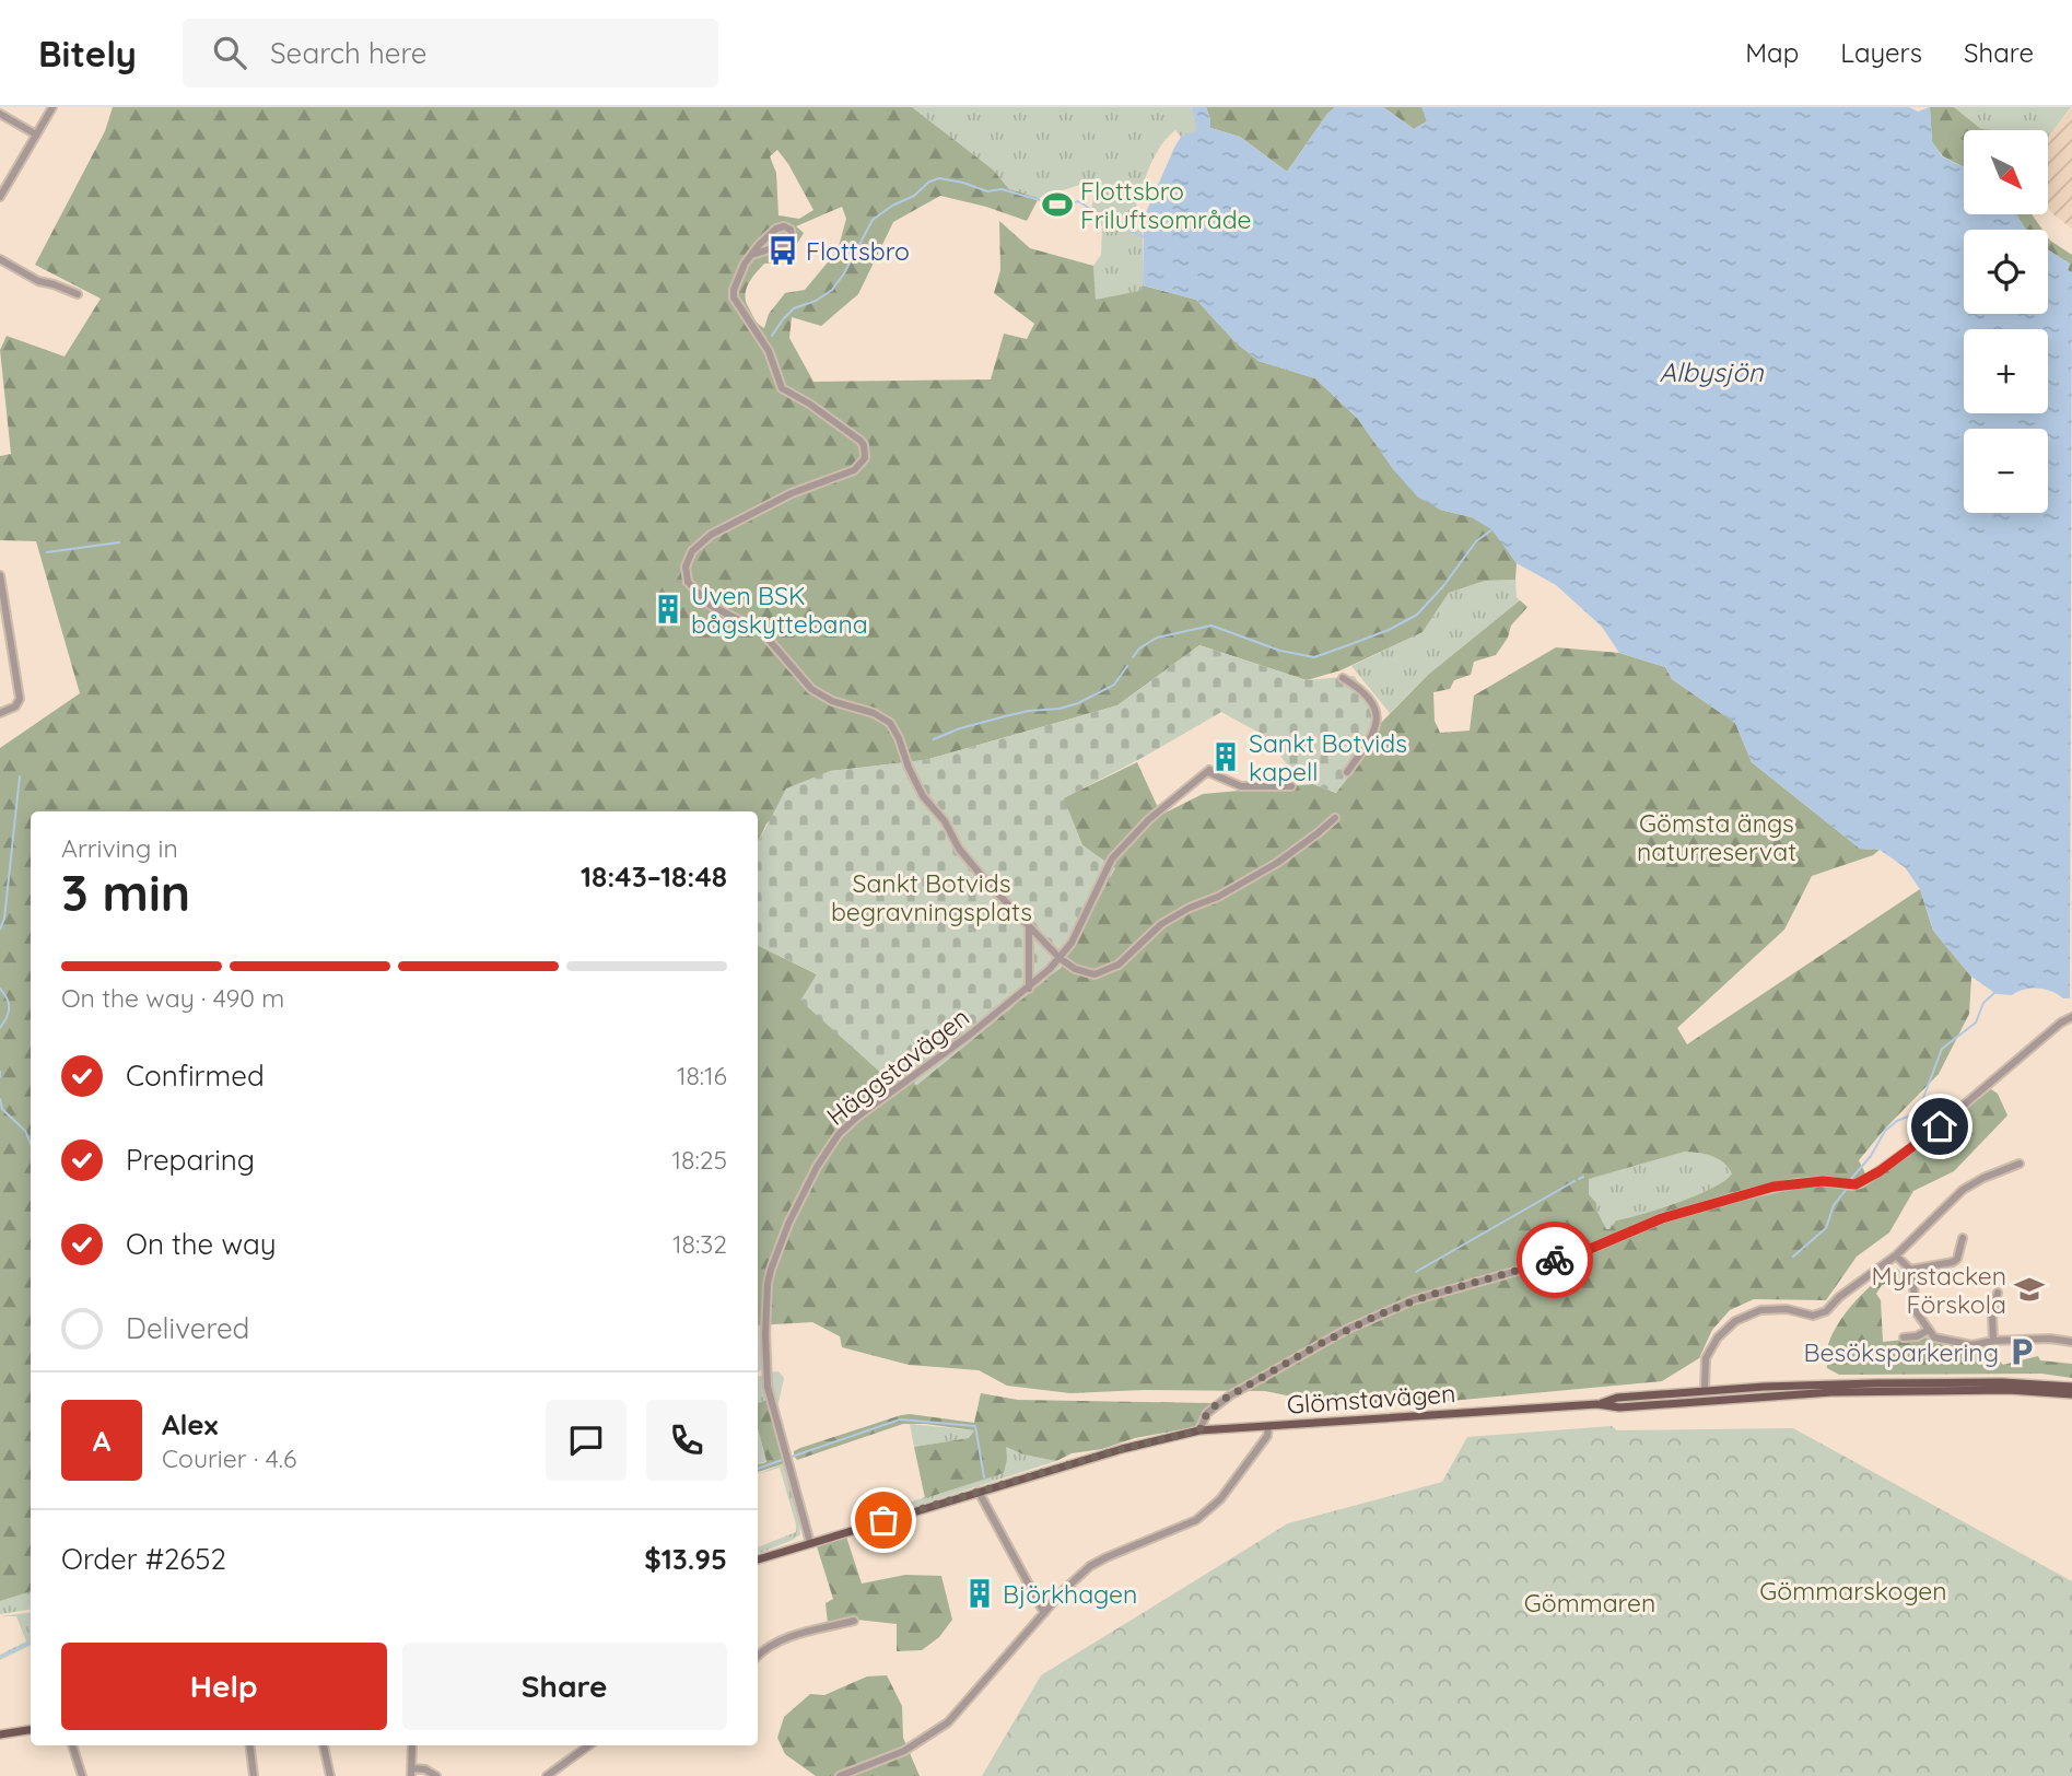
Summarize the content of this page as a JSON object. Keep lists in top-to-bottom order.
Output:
{
  "streets": {
    "main road": ["Glömstavägen"],
    "street": ["Häggstavägen"]
  },
  "crossings": [
    ["Häggstavägen", "Glömstavägen"]
  ],
  "water": ["Albysjön"],
  "parks": [
    "Gömsta ängs naturreservat",
    "Sankt Botvids begravningsplats",
    "Gömmarskogen",
    "Gömmaren"
  ],
  "places": {
    "sports": ["Flottsbro Friluftsområde"],
    "bus stop": ["Flottsbro"],
    "building": ["Uven BSK bågskyttebana", "Sankt Botvids kapell", "Björkhagen"],
    "school or university": ["Myrstacken Förskola"],
    "parking": ["Besöksparkering"]
  },
  "north": "bottom right",
  "page": {
    "header": "Bitely",
    "search": "Search here",
    "nav": ["Map", "Layers", "Share"],
    "map_buttons": ["+", "−"],
    "heading": ["3 min", "Arriving in", "18:43–18:48"],
    "panel": [
      "Alex",
      "Courier · 4.6",
      "Order #2652",
      "$13.95"
    ],
    "bar": "On the way · 490 m",
    "list": [
      ["Confirmed", "18:16"],
      ["Preparing", "18:25"],
      ["On the way", "18:32"],
      "Delivered"
    ],
    "round": "A",
    "buttons": ["Help", "Share"]
  }
}
